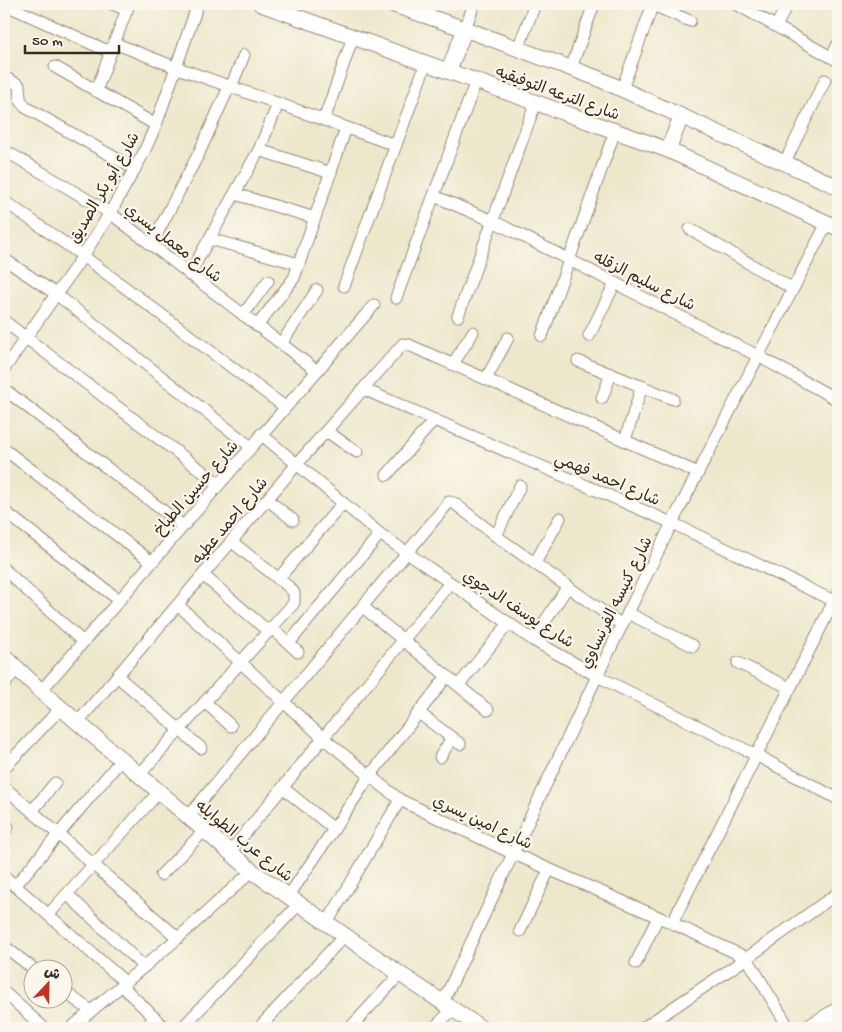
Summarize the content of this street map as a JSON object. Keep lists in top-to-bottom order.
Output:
{
  "streets": {
    "main road": ["شارع الترعه التوفيقيه", "شارع عرب الطوايله"],
    "street": [
      "شارع أبو بكر الصديق",
      "شارع معمل يسري",
      "شارع سليم الزقله",
      "شارع احمد فهمي",
      "شارع حسين الطباخ",
      "شارع احمد عطيه",
      "شارع كنيسه الفرنساوي",
      "شارع يوسف الدجوي",
      "شارع امين يسري"
    ]
  },
  "crossings": [
    ["شارع الترعه التوفيقيه", "شارع كنيسه الفرنساوي"],
    ["شارع أبو بكر الصديق", "شارع معمل يسري"],
    ["شارع معمل يسري", "شارع حسين الطباخ"],
    ["شارع سليم الزقله", "شارع كنيسه الفرنساوي"],
    ["شارع احمد فهمي", "شارع احمد عطيه"],
    ["شارع احمد فهمي", "شارع كنيسه الفرنساوي"],
    ["شارع حسين الطباخ", "شارع يوسف الدجوي"],
    ["شارع حسين الطباخ", "شارع عرب الطوايله"],
    ["شارع احمد عطيه", "شارع يوسف الدجوي"],
    ["شارع احمد عطيه", "شارع امين يسري"],
    ["شارع احمد عطيه", "شارع عرب الطوايله"],
    ["شارع كنيسه الفرنساوي", "شارع يوسف الدجوي"],
    ["شارع كنيسه الفرنساوي", "شارع امين يسري"],
    ["شارع كنيسه الفرنساوي", "شارع عرب الطوايله"]
  ],
  "scale_bar": "50 m",
  "north": "top"
}
